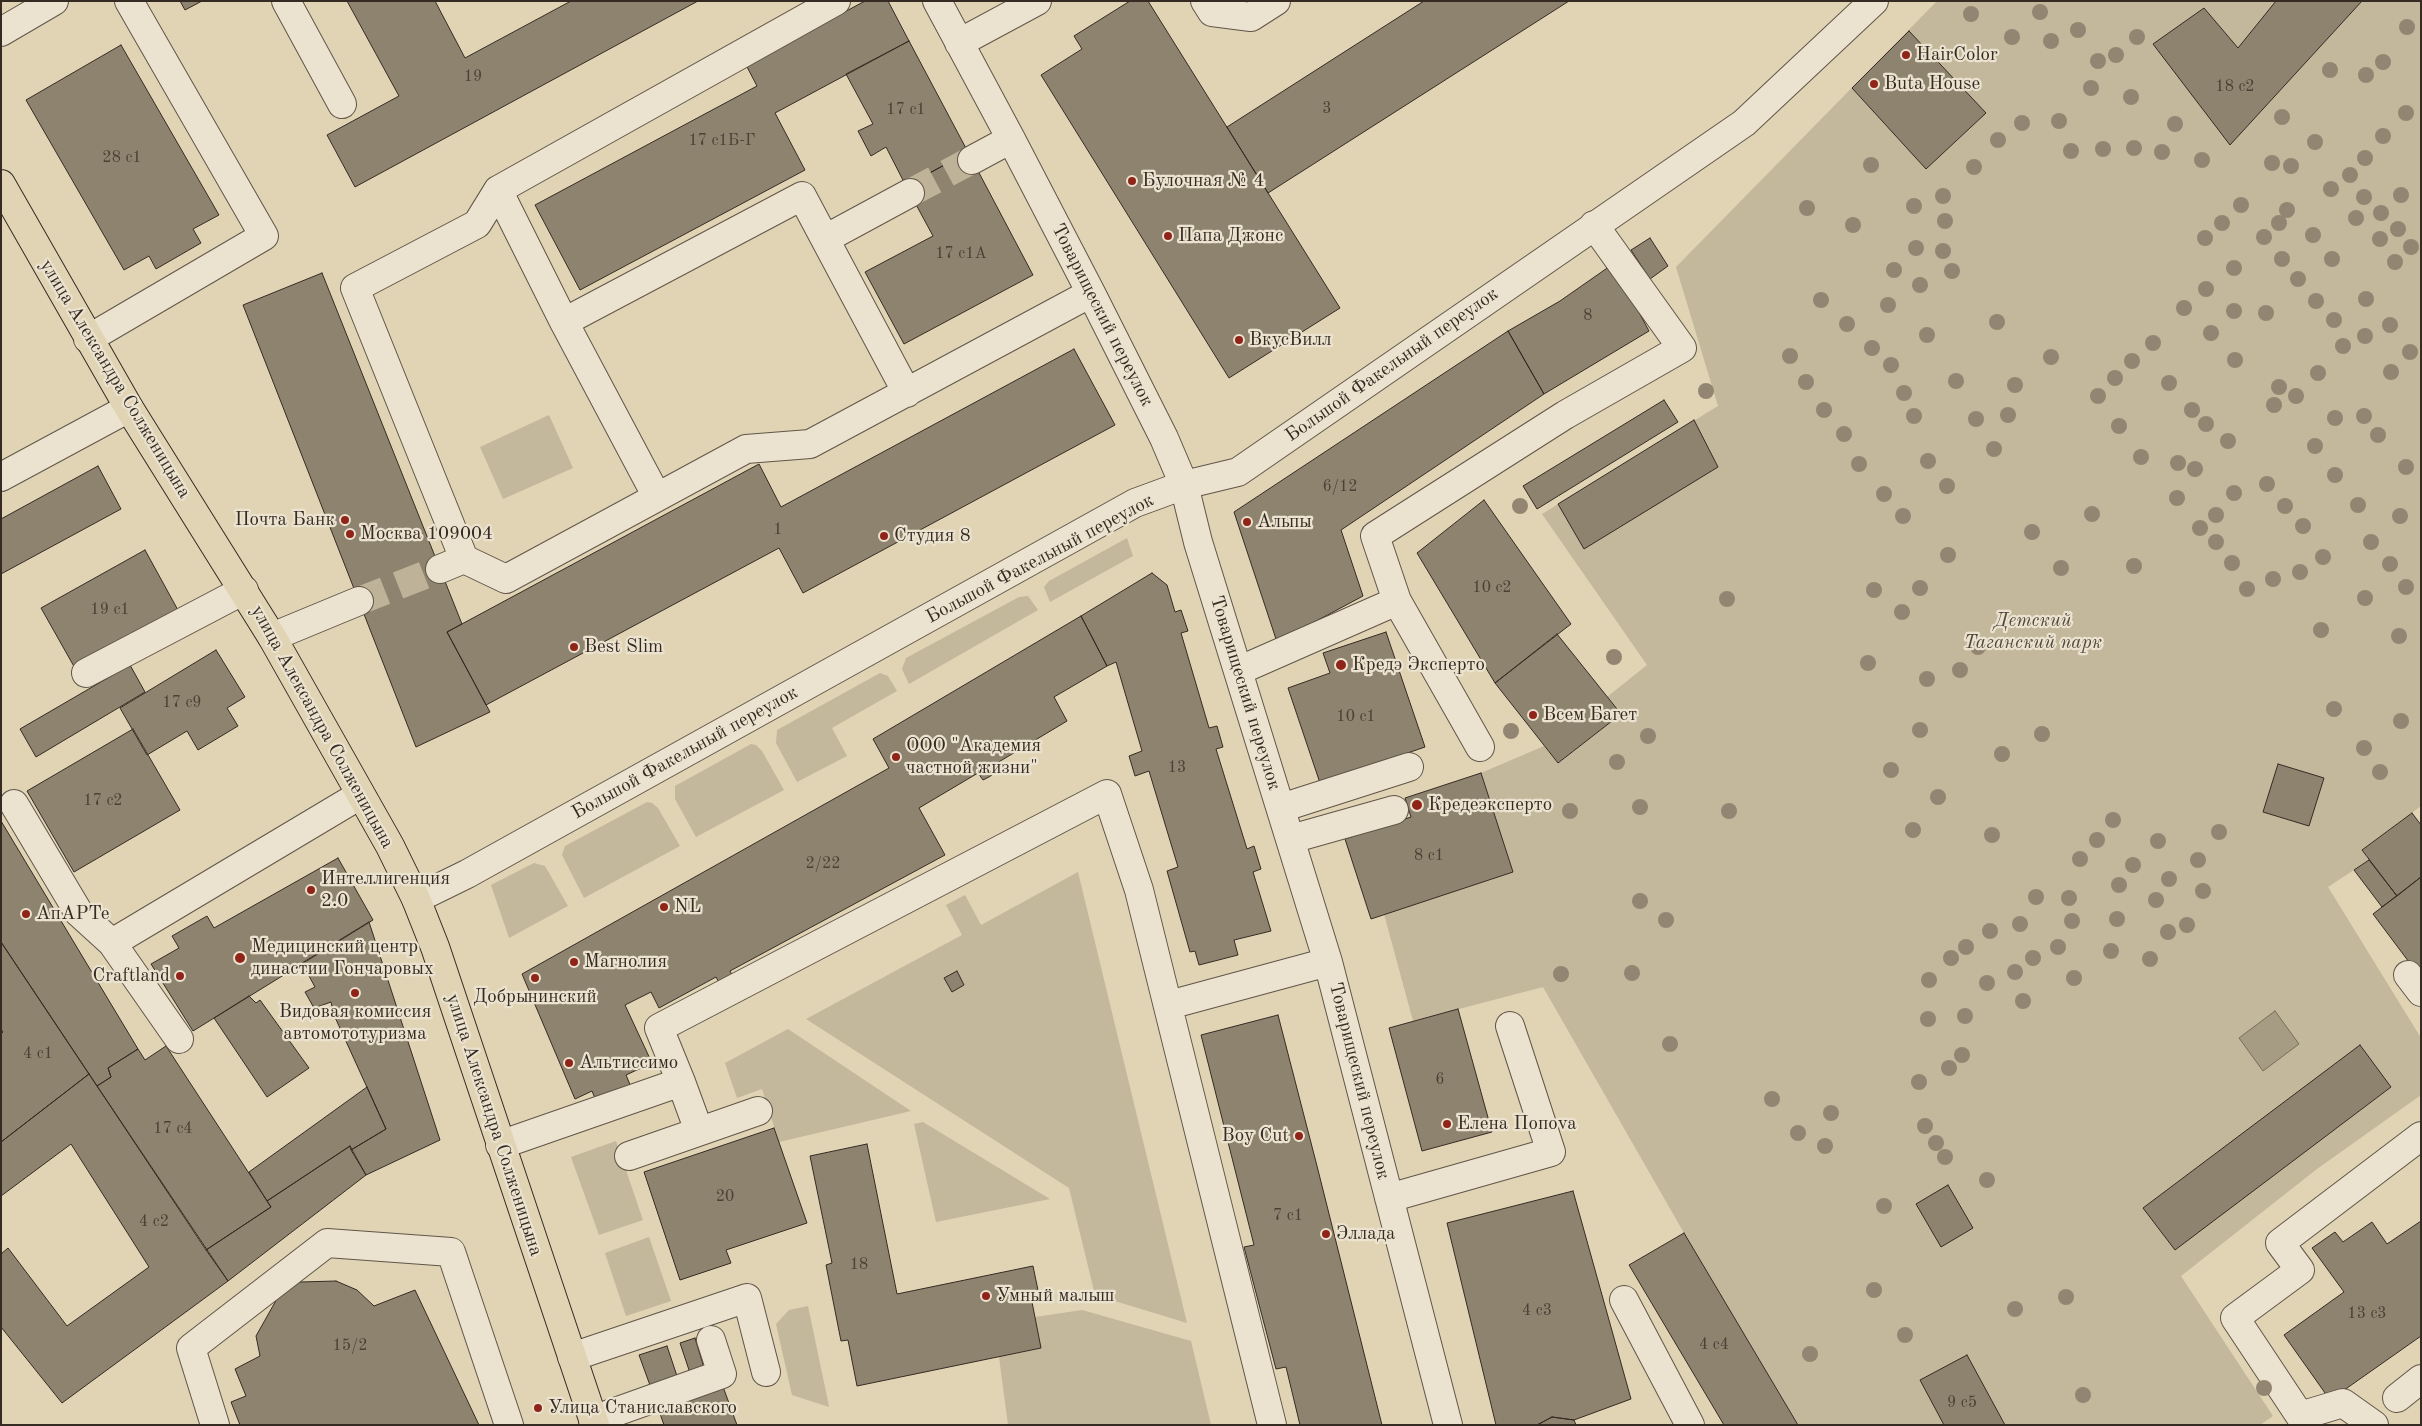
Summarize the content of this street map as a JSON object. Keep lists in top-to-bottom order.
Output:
{
  "streets": {
    "main road": ["улица Александра Солженицына"],
    "street": ["Товарищеский переулок", "Большой Факельный переулок"]
  },
  "crossings": [
    ["Товарищеский переулок", "Большой Факельный переулок"],
    ["Большой Факельный переулок", "улица Александра Солженицына"]
  ],
  "parks": ["Детский Таганский парк"],
  "places": [
    "HairColor",
    "Buta House",
    "Булочная № 4",
    "Папа Джонс",
    "ВкусВилл",
    "Почта Банк",
    "Альпы",
    "Москва 109004",
    "Студия 8",
    "Best Slim",
    "Кредэ Эксперто",
    "Всем Багет",
    "ООО \"Академия частной жизни\"",
    "Кредеэксперто",
    "Интеллигенция 2.0",
    "NL",
    "АпАРТе",
    "Медицинский центр династии Гончаровых",
    "Магнолия",
    "Craftland",
    "Добрынинский",
    "Видовая комиссия автомототуризма",
    "Альтиссимо",
    "Елена Попоva",
    "Boy Cut",
    "Эллада",
    "Умный малыш",
    "Улица Станиславского"
  ],
  "house_numbers": [
    "19",
    "18 с2",
    "3",
    "17 с1",
    "17 с1Б-Г",
    "28 с1",
    "17 с1А",
    "8",
    "6/12",
    "1",
    "10 с2",
    "19 с1",
    "17 с9",
    "10 с1",
    "13",
    "17 с2",
    "8 с1",
    "2/22",
    "4 с1",
    "6",
    "17 с4",
    "20",
    "7 с1",
    "4 с2",
    "18",
    "4 с3",
    "13 с3",
    "4 с4",
    "15/2",
    "9 с5"
  ]
}
